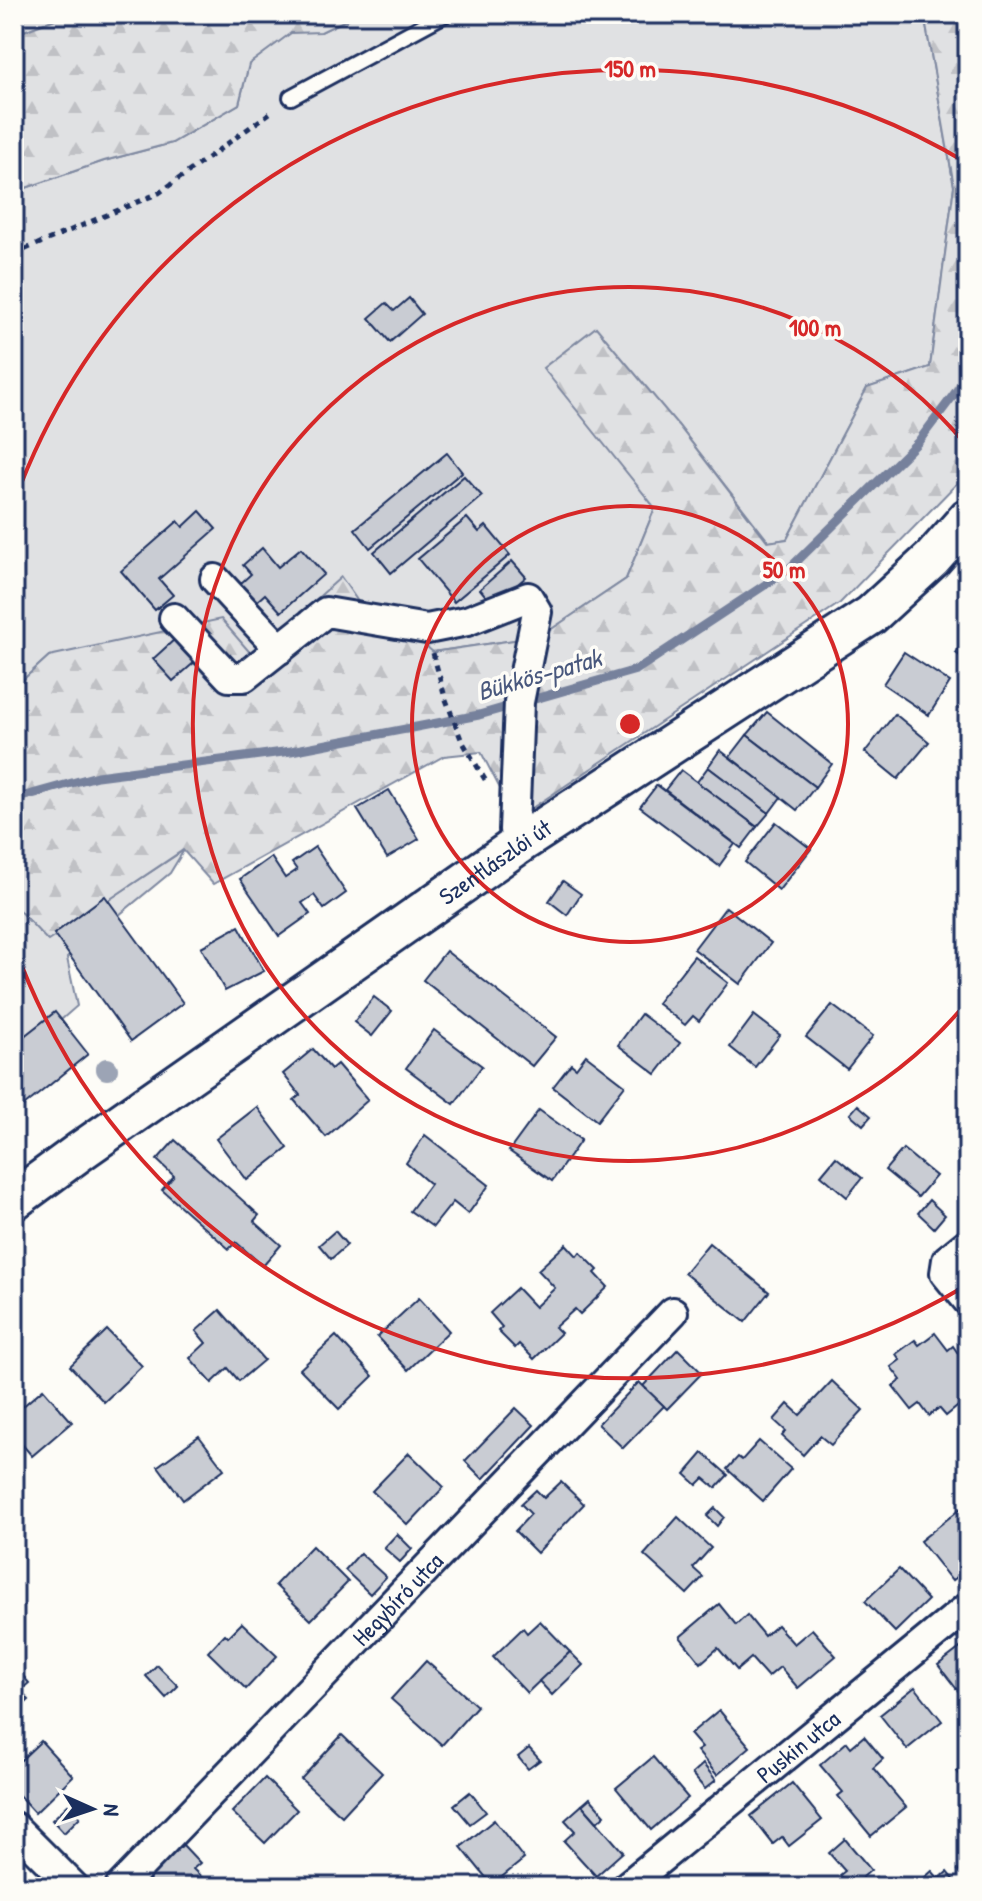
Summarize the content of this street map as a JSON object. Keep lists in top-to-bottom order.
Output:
{
  "streets": {
    "main road": ["Szentlászlói út"],
    "street": ["Hegybíró utca", "Puskin utca"]
  },
  "water": ["Bükkös-patak"],
  "north": "right",
  "rings": ["150 m", "100 m", "50 m"]
}
